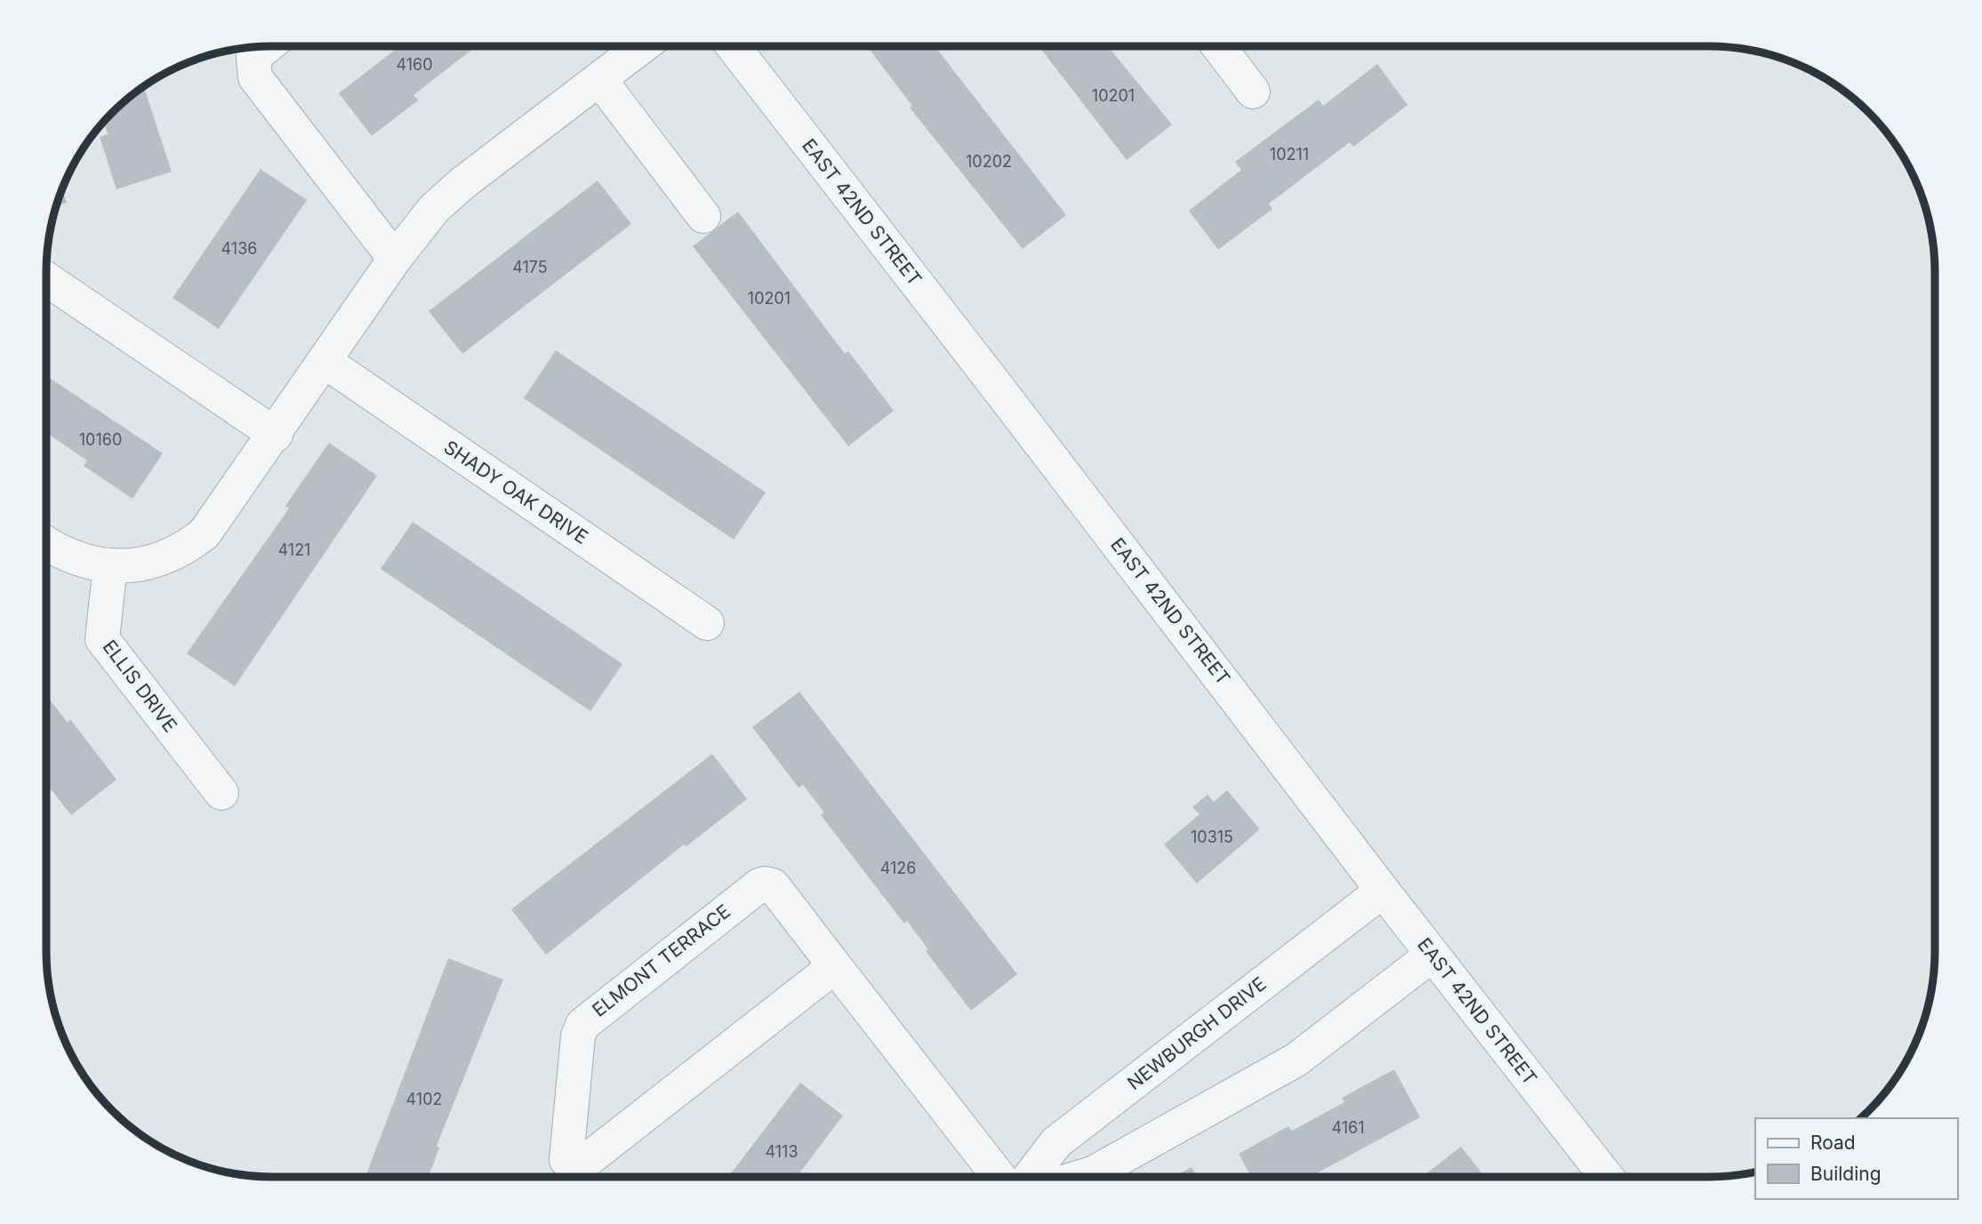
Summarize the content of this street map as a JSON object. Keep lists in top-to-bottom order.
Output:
{
  "streets": {
    "street": [
      "EAST 42ND STREET",
      "SHADY OAK DRIVE",
      "ELLIS DRIVE",
      "ELMONT TERRACE",
      "NEWBURGH DRIVE"
    ]
  },
  "crossings": [
    ["EAST 42ND STREET", "NEWBURGH DRIVE"]
  ],
  "house_numbers": [
    "4160",
    "10201",
    "10211",
    "10202",
    "4136",
    "4175",
    "10201",
    "10160",
    "4121",
    "10315",
    "4126",
    "4102",
    "4161",
    "4113"
  ],
  "legend": ["Road", "Building"]
}
